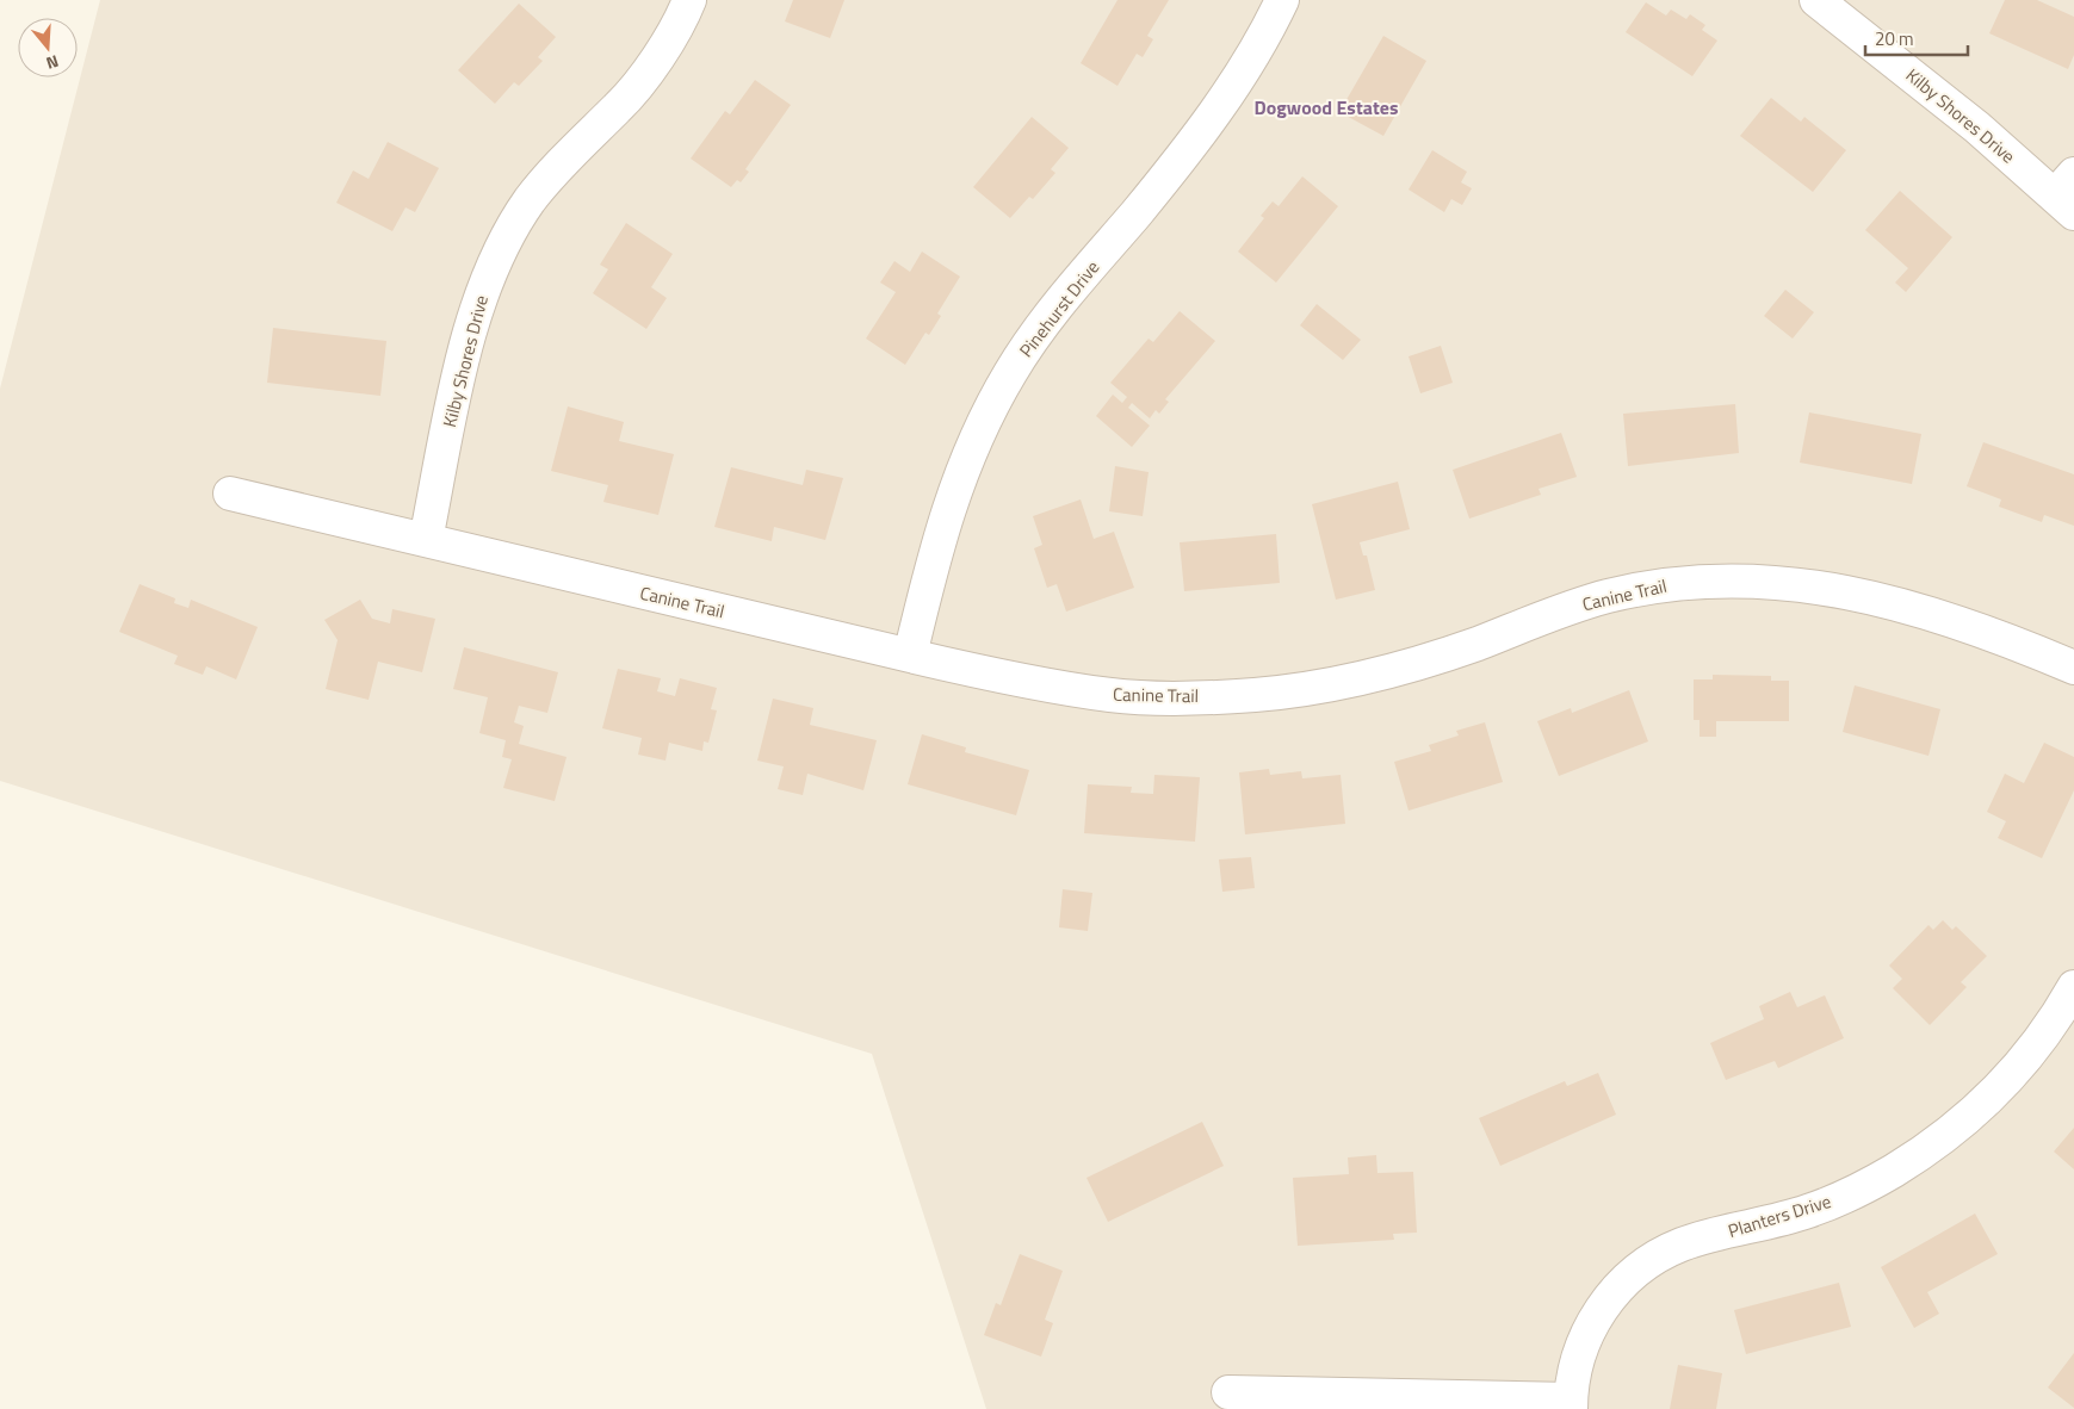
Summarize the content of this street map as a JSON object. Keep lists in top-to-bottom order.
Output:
{
  "streets": {
    "street": [
      "Kilby Shores Drive",
      "Pinehurst Drive",
      "Canine Trail",
      "Planters Drive"
    ]
  },
  "crossings": [
    ["Kilby Shores Drive", "Canine Trail"],
    ["Pinehurst Drive", "Canine Trail"]
  ],
  "districts": ["Dogwood Estates"],
  "scale_bar": "20 m",
  "north": "bottom"
}
